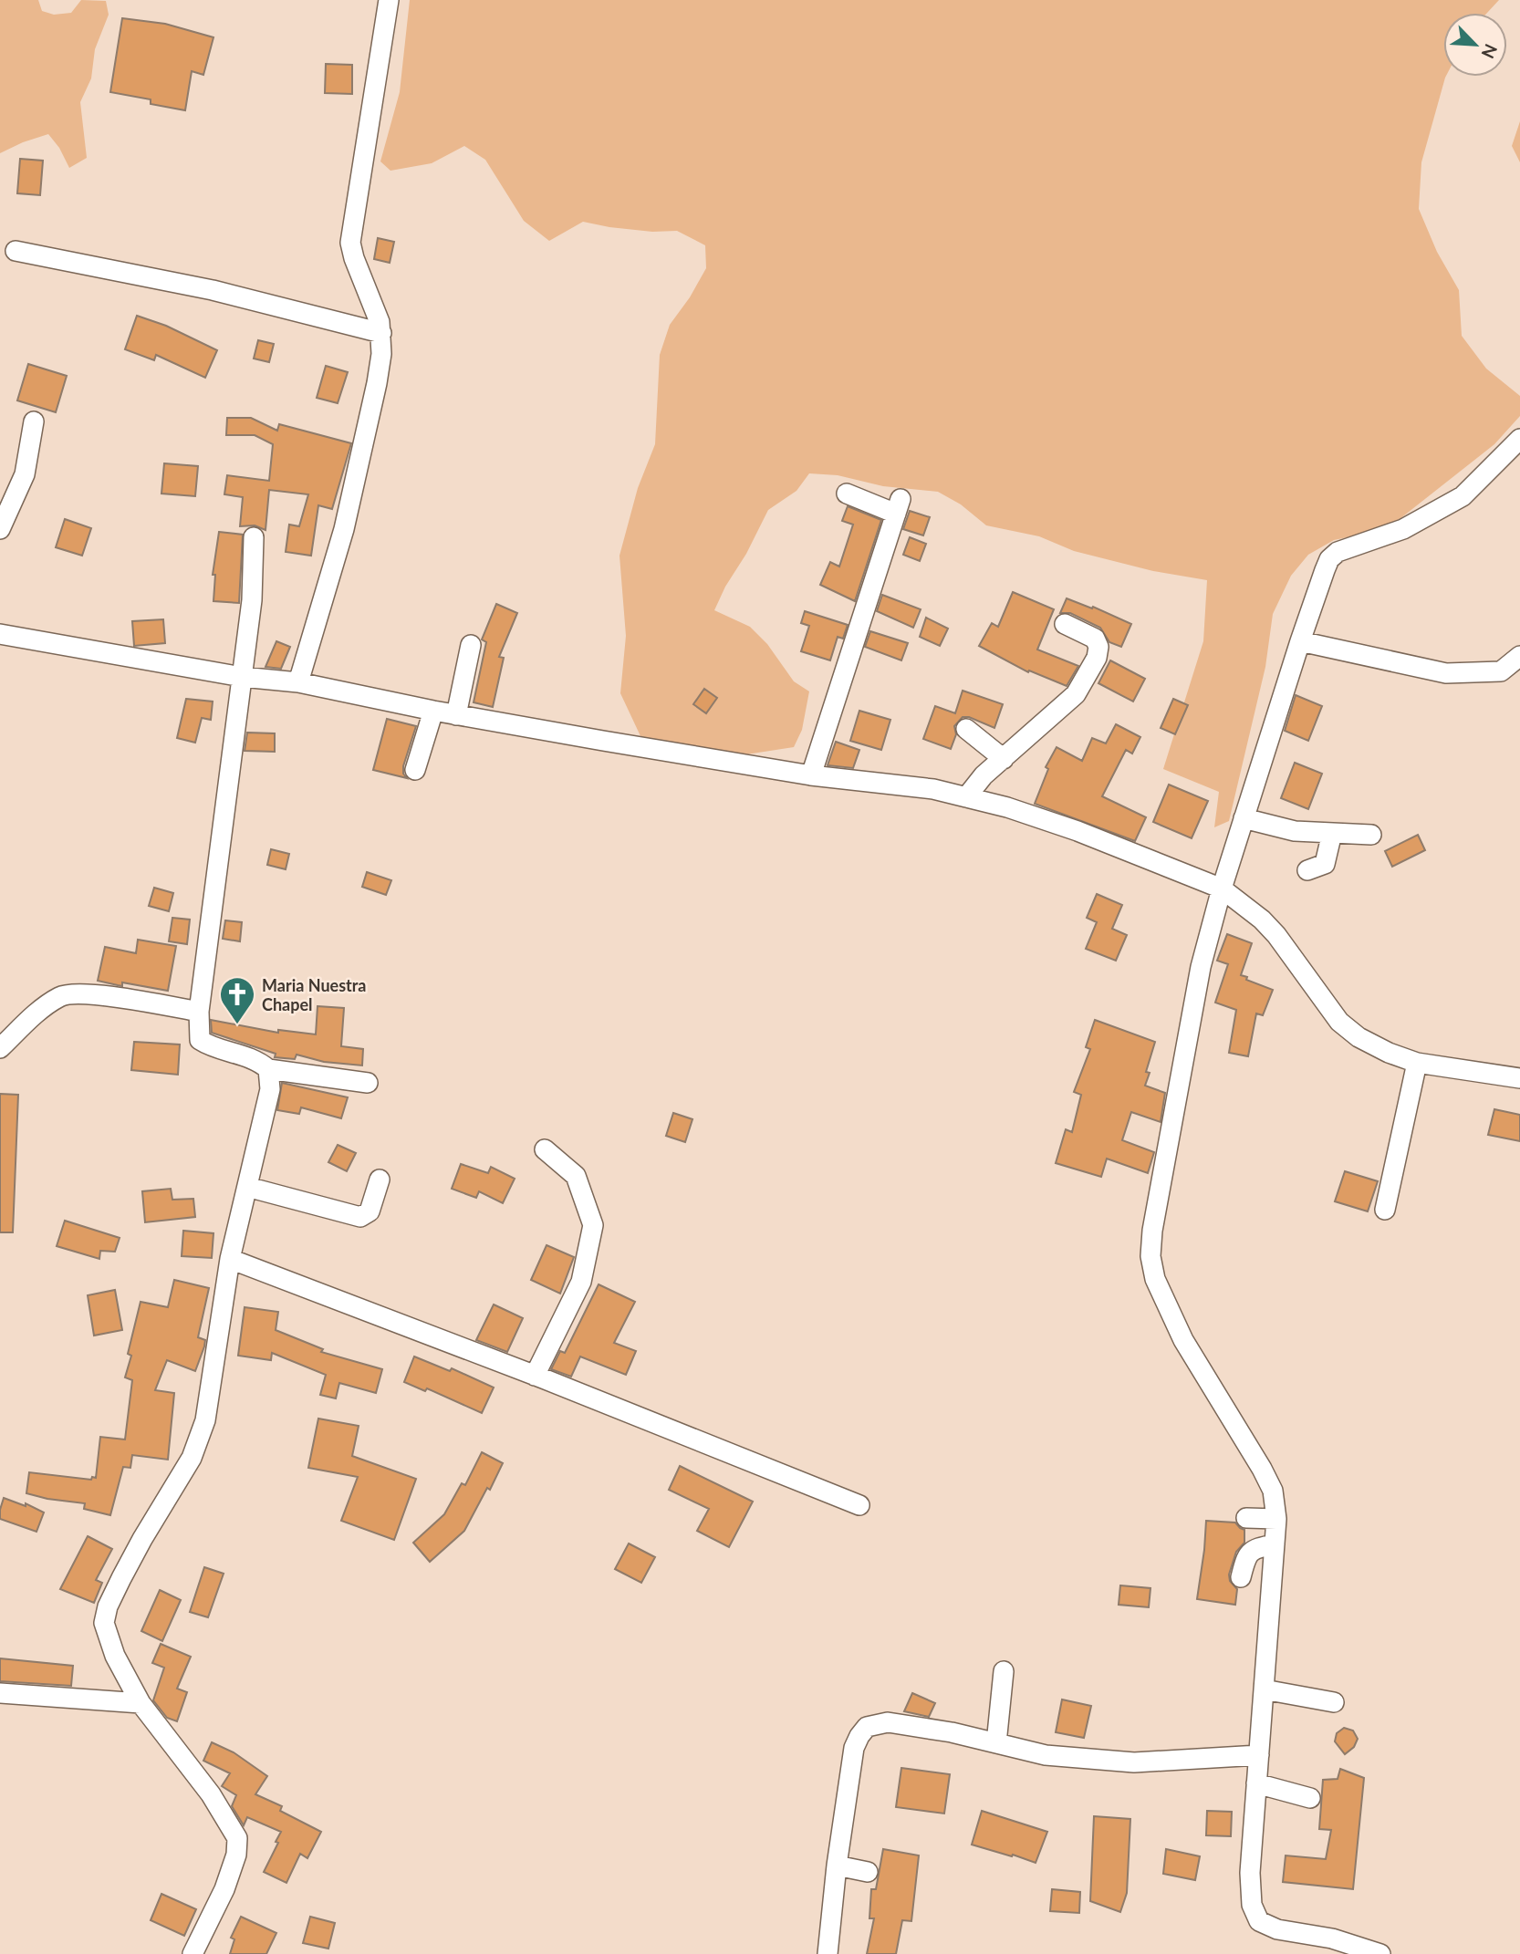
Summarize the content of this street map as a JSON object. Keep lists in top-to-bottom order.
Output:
{
  "places": {
    "church": ["Maria Nuestra Chapel"]
  },
  "north": "bottom right"
}
